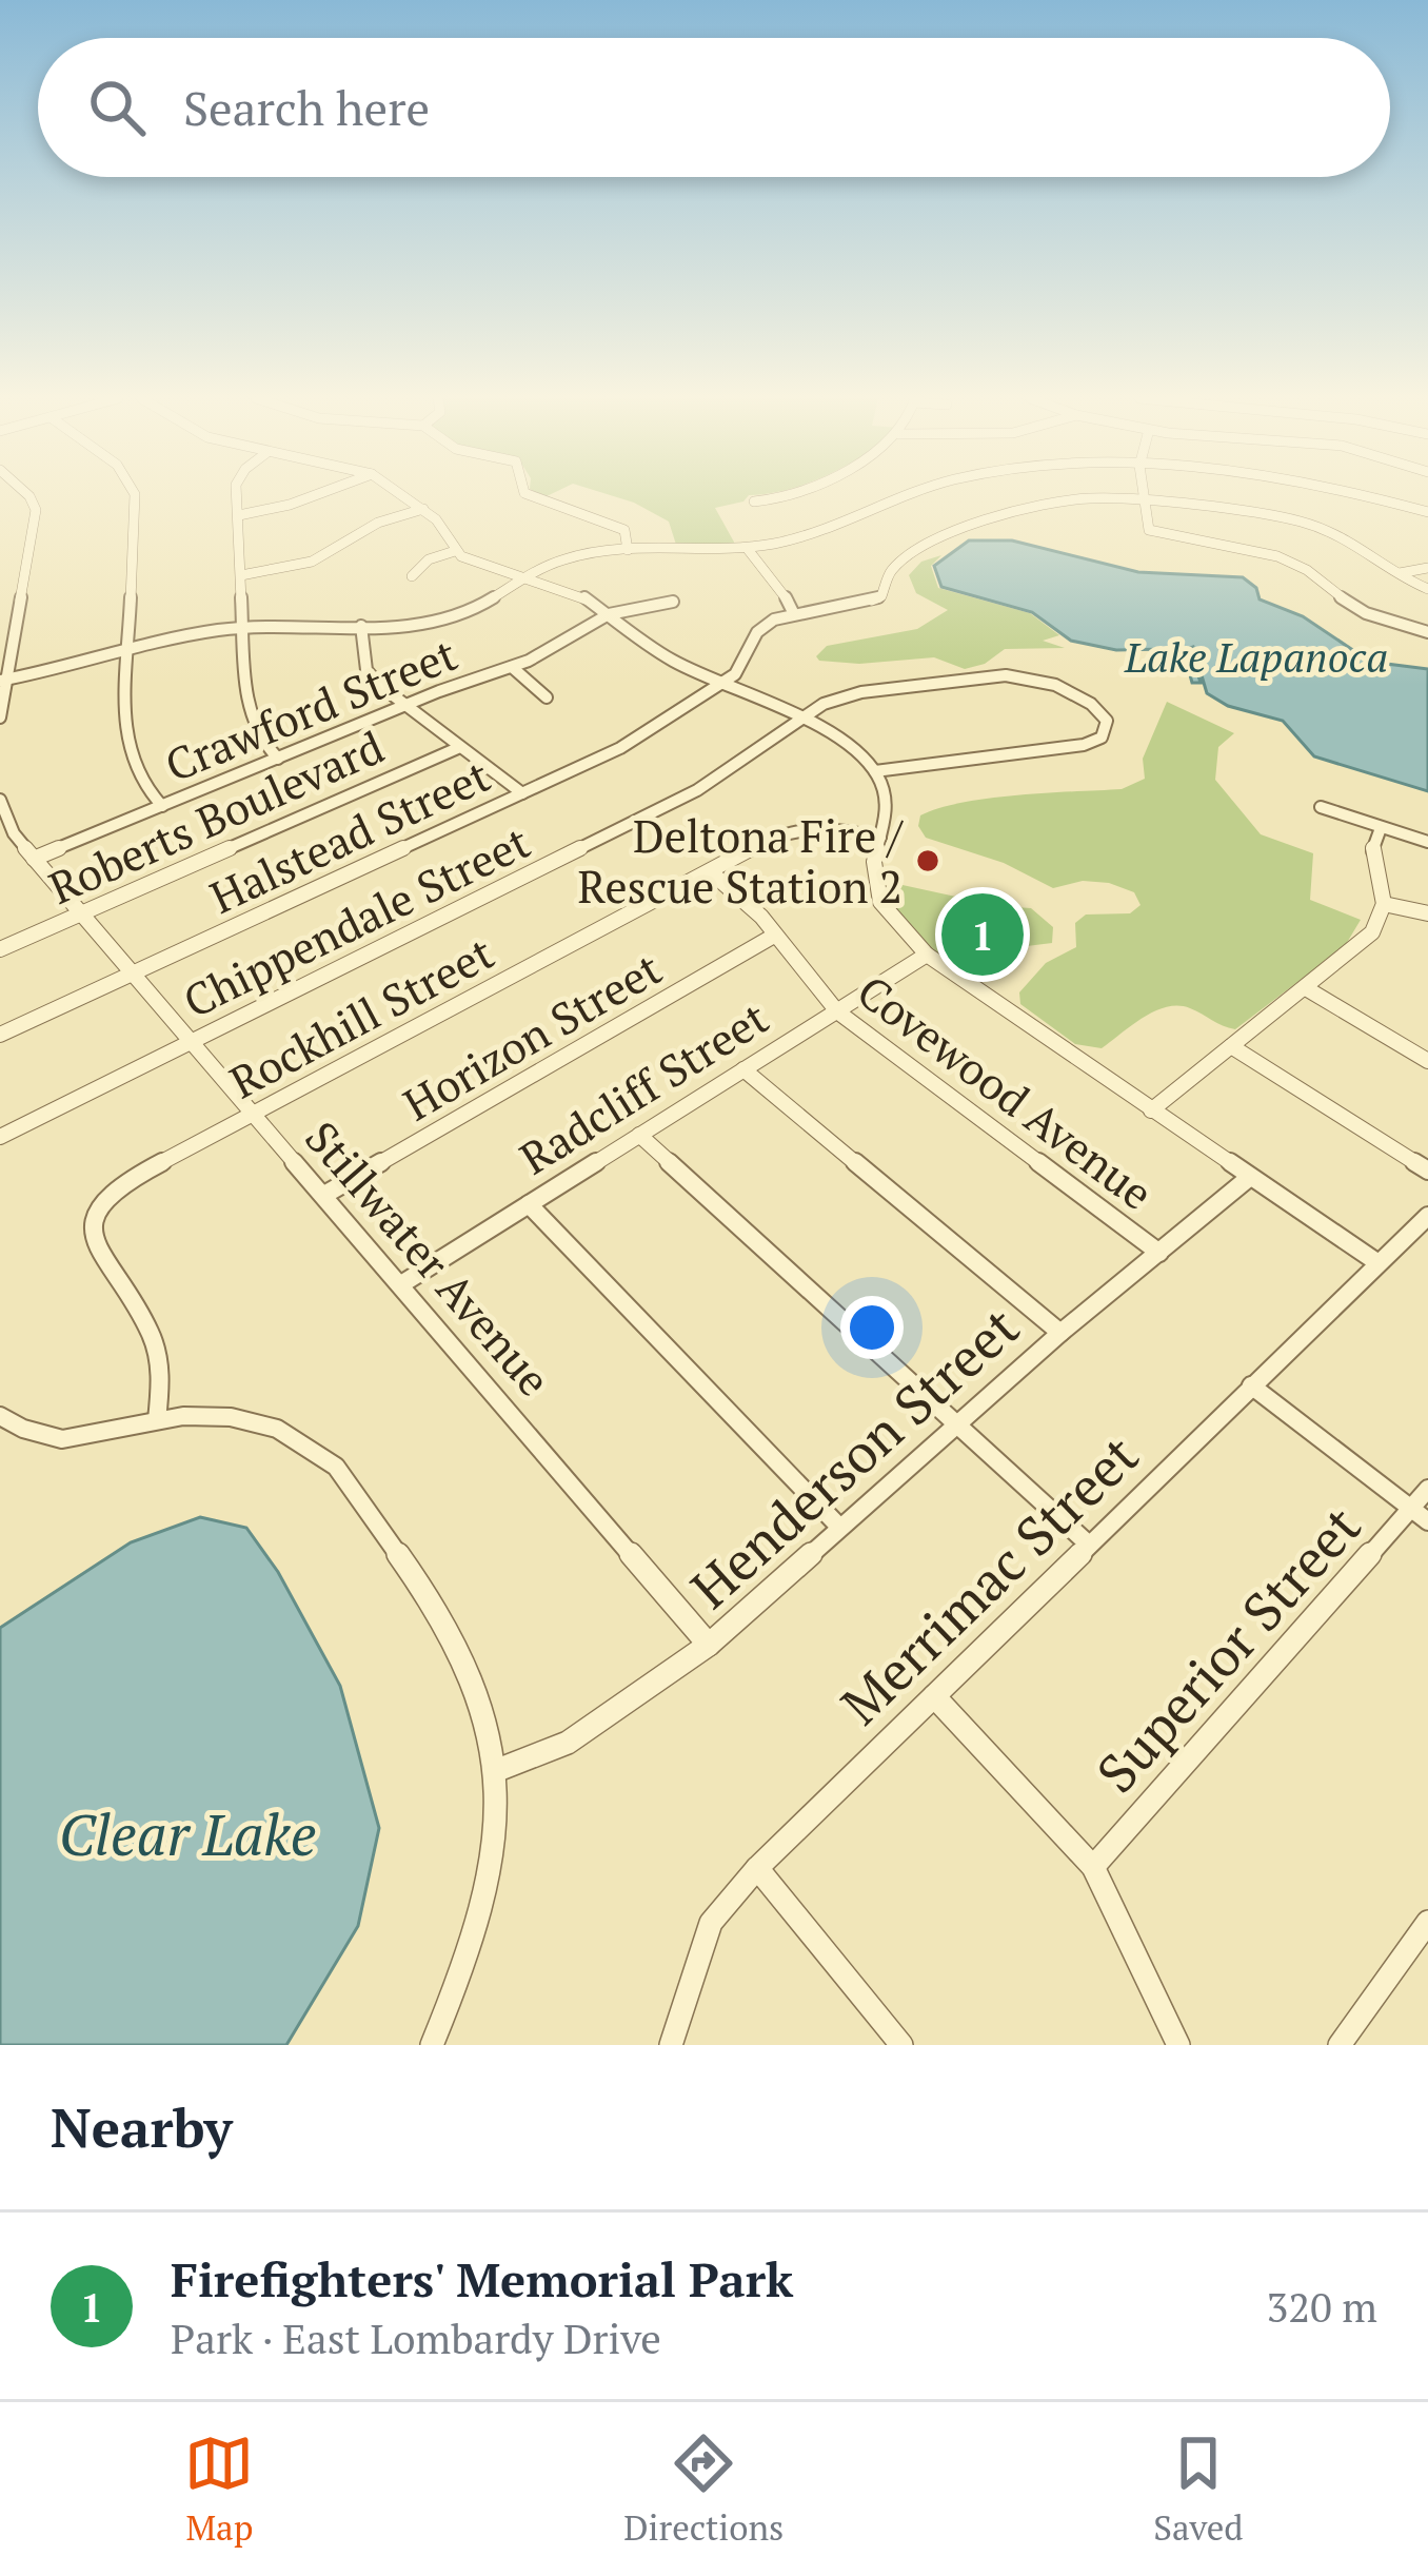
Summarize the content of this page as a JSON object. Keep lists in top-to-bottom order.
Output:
{
  "streets": {
    "street": [
      "Crawford Street",
      "Roberts Boulevard",
      "Halstead Street",
      "Chippendale Street",
      "Rockhill Street",
      "Horizon Street",
      "Radcliff Street",
      "Covewood Avenue",
      "Stillwater Avenue",
      "Henderson Street",
      "Merrimac Street",
      "Superior Street"
    ]
  },
  "crossings": [
    ["Crawford Street", "Stillwater Avenue"],
    ["Roberts Boulevard", "Stillwater Avenue"],
    ["Halstead Street", "Stillwater Avenue"],
    ["Chippendale Street", "Stillwater Avenue"],
    ["Rockhill Street", "Covewood Avenue"],
    ["Rockhill Street", "Stillwater Avenue"],
    ["Horizon Street", "Covewood Avenue"],
    ["Horizon Street", "Stillwater Avenue"],
    ["Radcliff Street", "Covewood Avenue"],
    ["Radcliff Street", "Stillwater Avenue"],
    ["Covewood Avenue", "Henderson Street"],
    ["Stillwater Avenue", "Henderson Street"]
  ],
  "water": ["Lake Lapanoca", "Clear Lake"],
  "places": ["Deltona Fire / Rescue Station 2"],
  "page": {
    "search": "Search here",
    "pins": "1",
    "heading": "Nearby",
    "list": [
      {
        "mark": "1",
        "name": "Firefighters' Memorial Park",
        "note": "Park · East Lombardy Drive",
        "value": "320 m"
      }
    ],
    "nav": ["Map", "Directions", "Saved"]
  }
}
